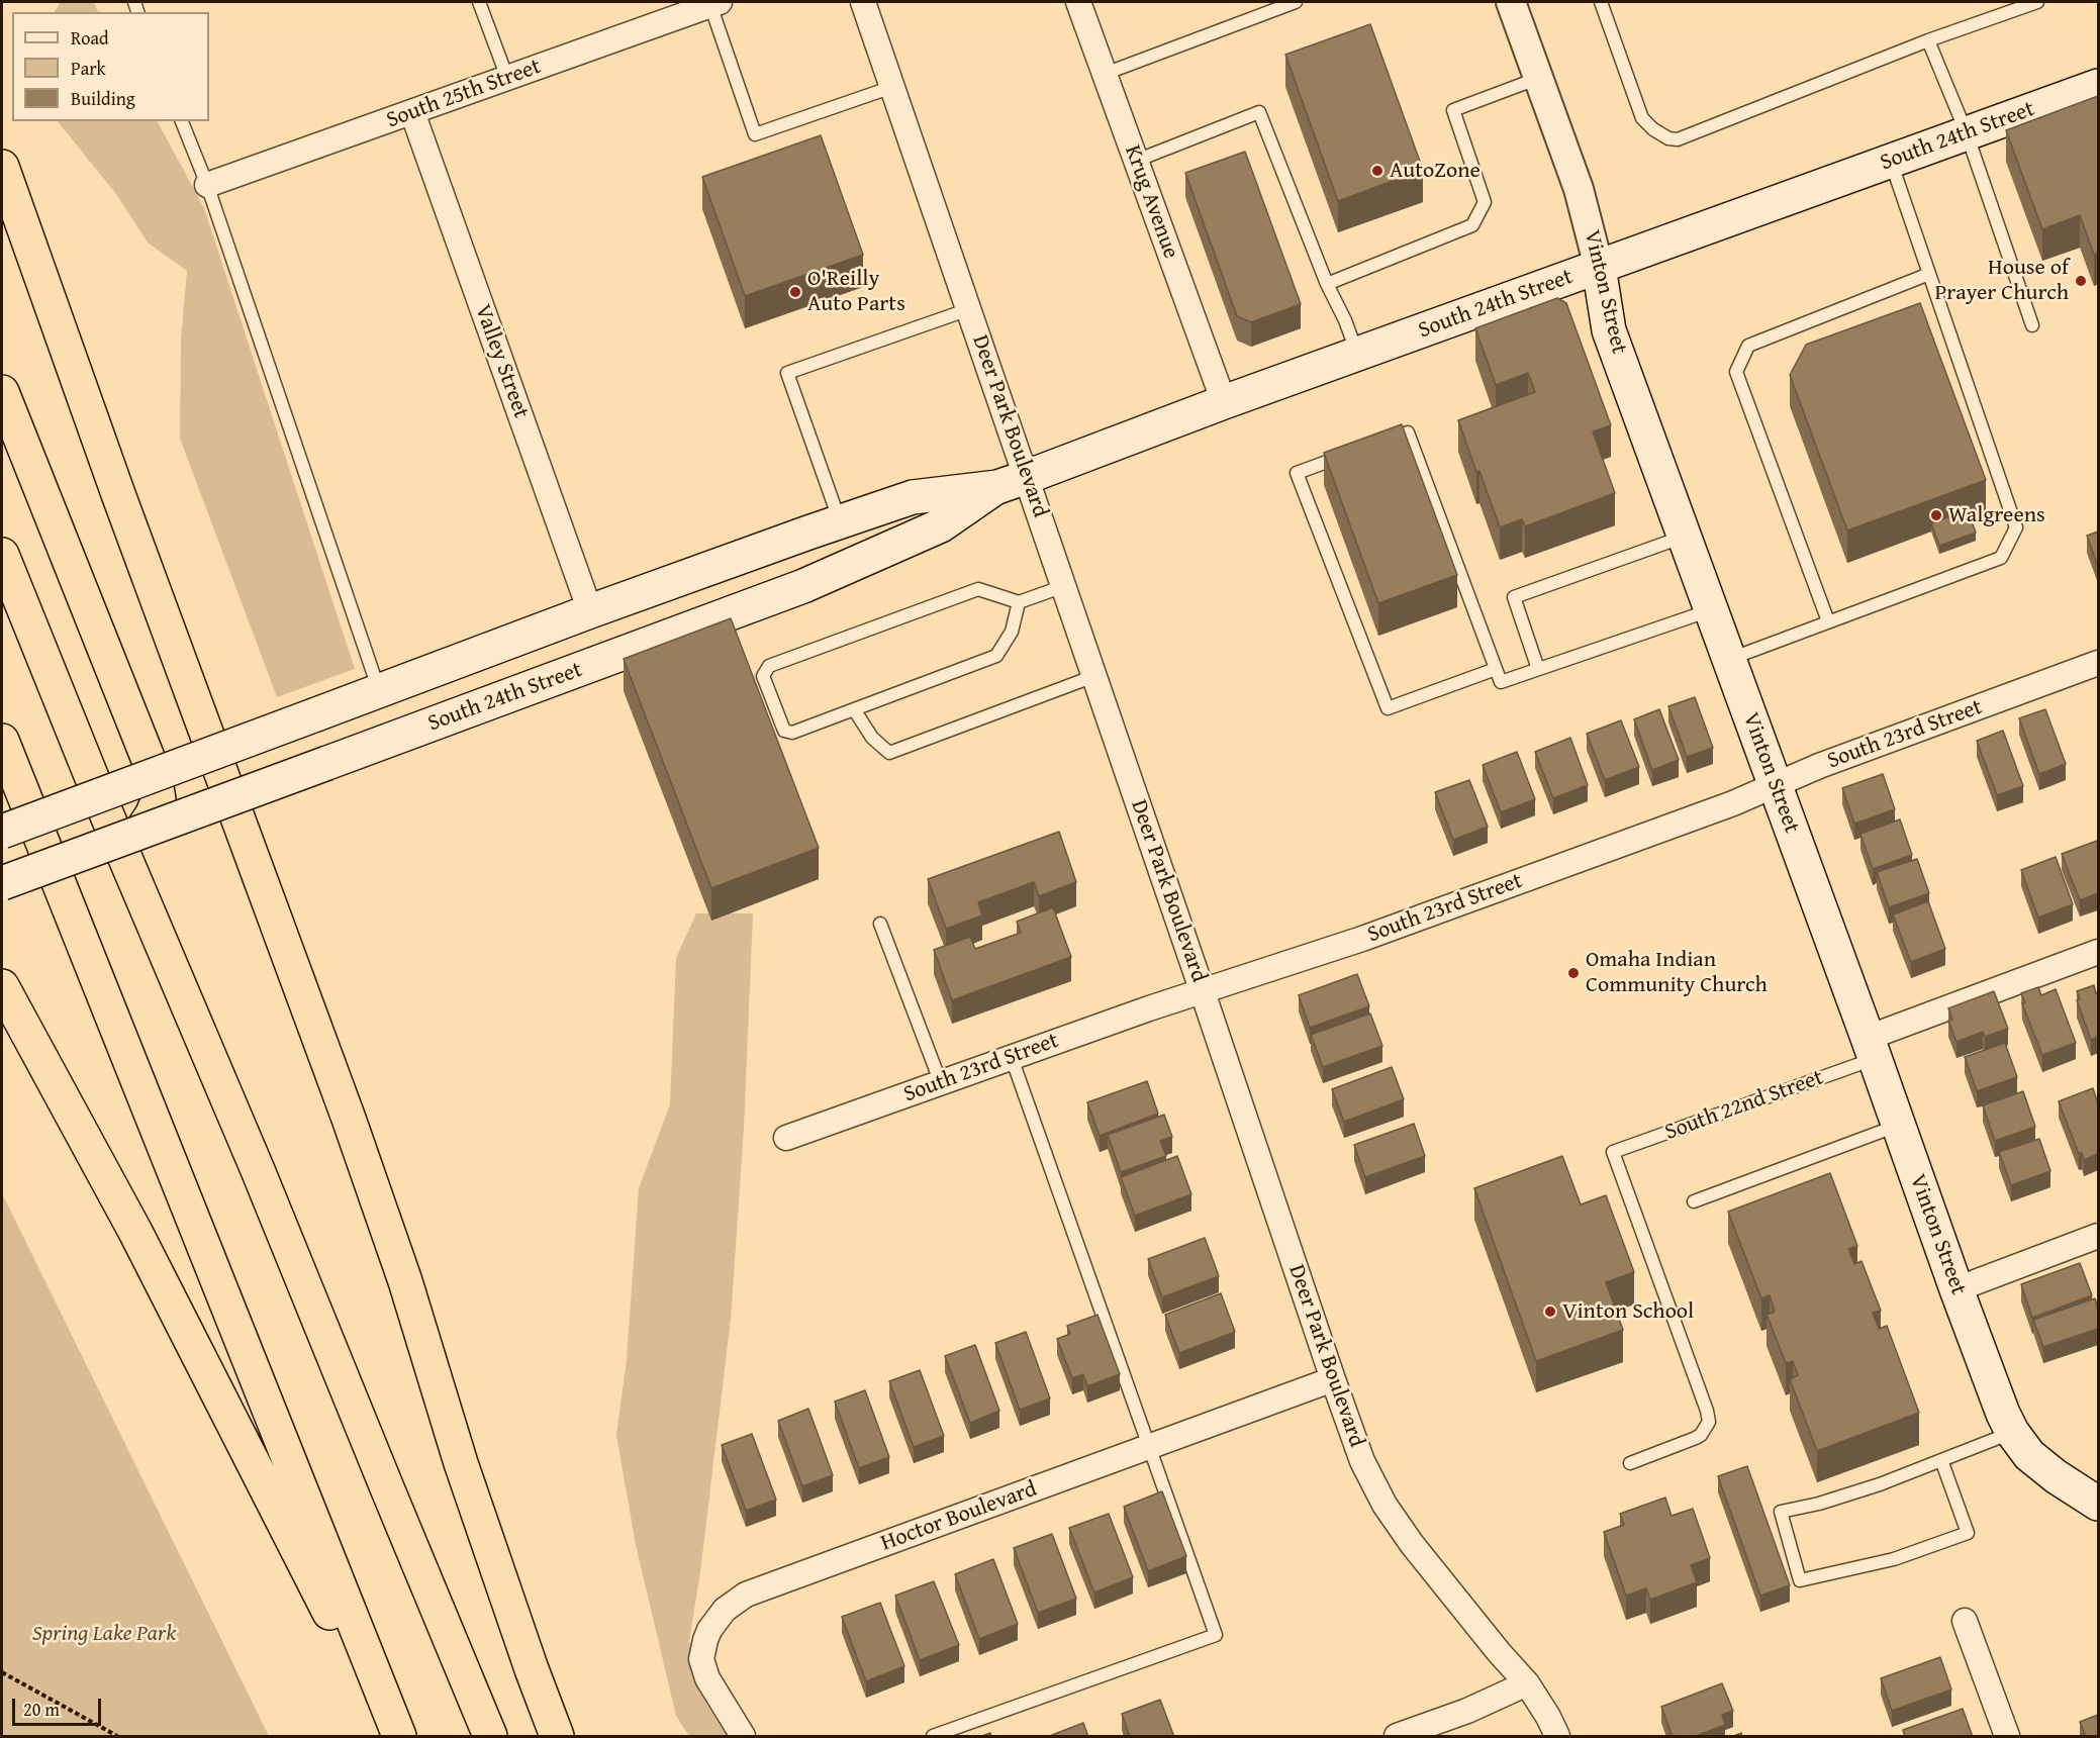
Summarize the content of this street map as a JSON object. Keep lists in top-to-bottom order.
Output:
{
  "streets": {
    "main road": ["South 24th Street", "Vinton Street"],
    "street": [
      "South 25th Street",
      "Krug Avenue",
      "Valley Street",
      "Deer Park Boulevard",
      "South 23rd Street",
      "South 22nd Street",
      "Hoctor Boulevard"
    ]
  },
  "crossings": [
    ["South 25th Street", "Valley Street"],
    ["South 24th Street", "Krug Avenue"],
    ["South 24th Street", "Vinton Street"],
    ["South 24th Street", "Valley Street"],
    ["South 24th Street", "Deer Park Boulevard"],
    ["Vinton Street", "South 23rd Street"],
    ["Vinton Street", "South 22nd Street"],
    ["Deer Park Boulevard", "South 23rd Street"],
    ["Deer Park Boulevard", "Hoctor Boulevard"]
  ],
  "parks": ["Spring Lake Park"],
  "places": [
    "AutoZone",
    "House of Prayer Church",
    "O'Reilly Auto Parts",
    "Walgreens",
    "Omaha Indian Community Church",
    "Vinton School"
  ],
  "legend": ["Road", "Park", "Building"],
  "scale_bar": "20 m"
}
